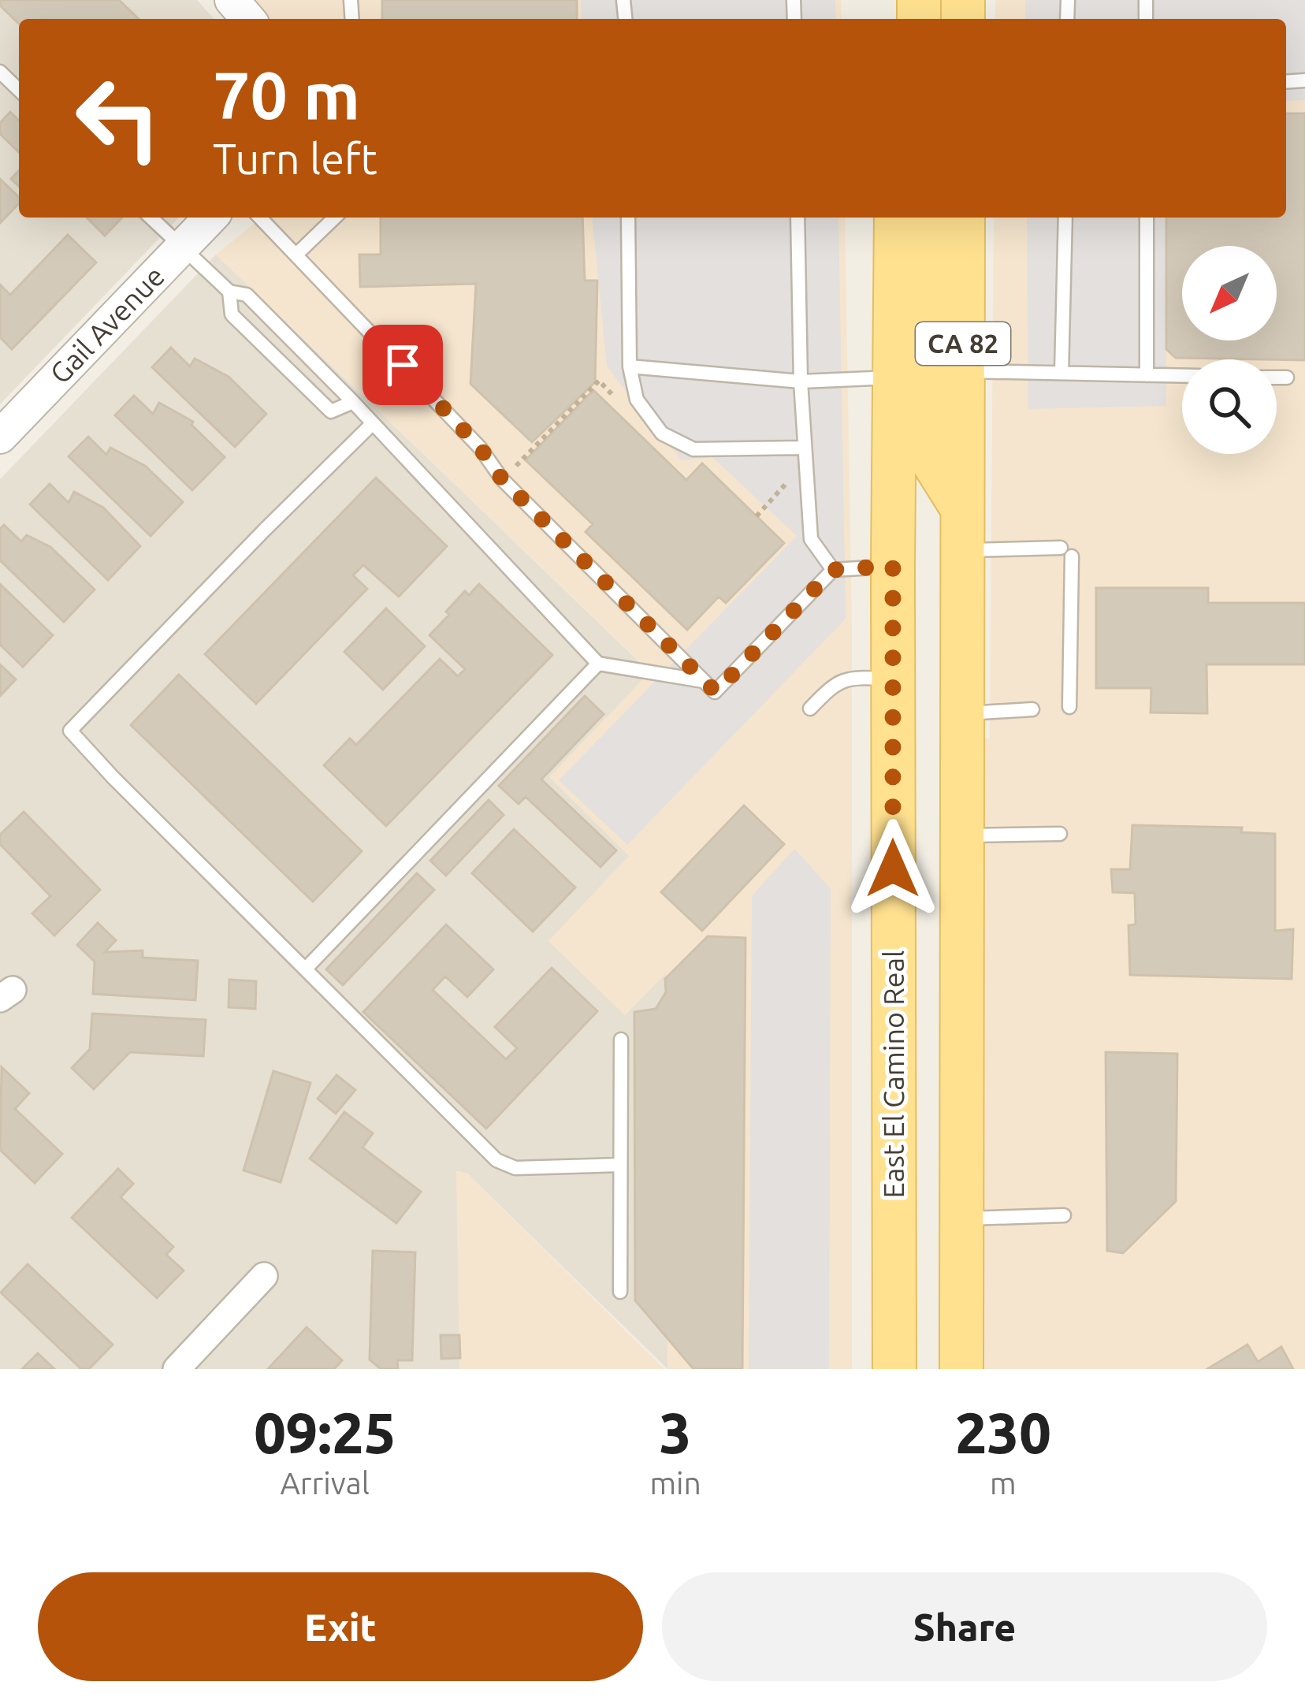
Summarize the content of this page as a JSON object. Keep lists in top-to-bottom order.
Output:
{
  "streets": {
    "main road": ["CA 82", "East El Camino Real"],
    "street": ["Gail Avenue"]
  },
  "north": "bottom left",
  "page": {
    "turn": ["70 m", "Turn left"],
    "eta": [
      "09:25",
      "Arrival",
      "3",
      "min",
      "230",
      "m"
    ],
    "buttons": ["Exit", "Share"]
  }
}
